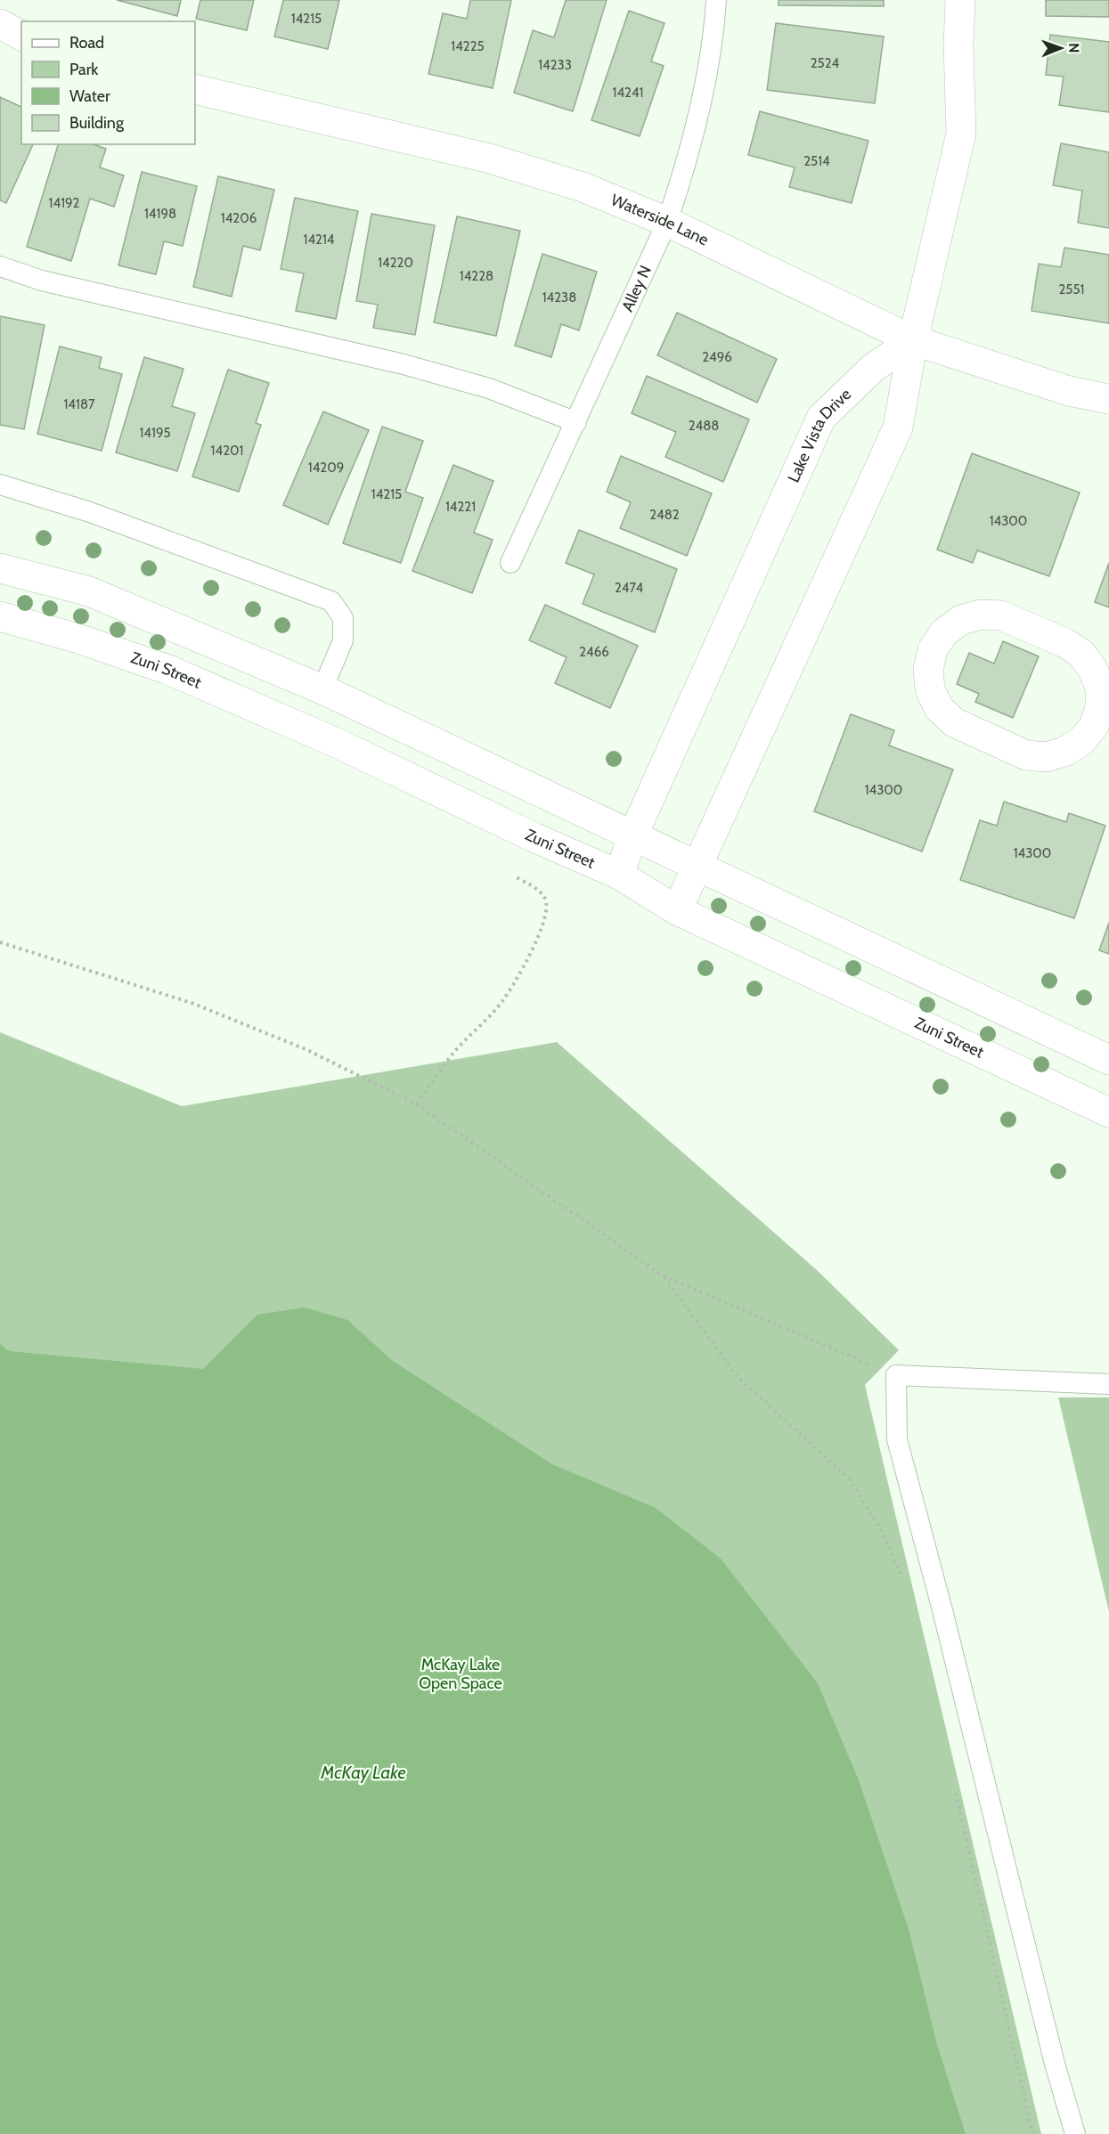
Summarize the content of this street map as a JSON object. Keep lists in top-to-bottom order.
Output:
{
  "streets": {
    "street": ["Waterside Lane", "Lake Vista Drive", "Zuni Street"],
    "lane": ["Alley N"]
  },
  "crossings": [
    ["Waterside Lane", "Alley N"],
    ["Waterside Lane", "Lake Vista Drive"],
    ["Lake Vista Drive", "Zuni Street"]
  ],
  "water": ["McKay Lake"],
  "parks": ["McKay Lake Open Space"],
  "house_numbers": [
    "14215",
    "14225",
    "2524",
    "14233",
    "14241",
    "2514",
    "14192",
    "14198",
    "14206",
    "14214",
    "14220",
    "14228",
    "2551",
    "14238",
    "2496",
    "14187",
    "2488",
    "14195",
    "14201",
    "14209",
    "14215",
    "14221",
    "2482",
    "14300",
    "2474",
    "2466",
    "14300",
    "14300"
  ],
  "legend": [
    "Road",
    "Park",
    "Water",
    "Building"
  ],
  "north": "right"
}
